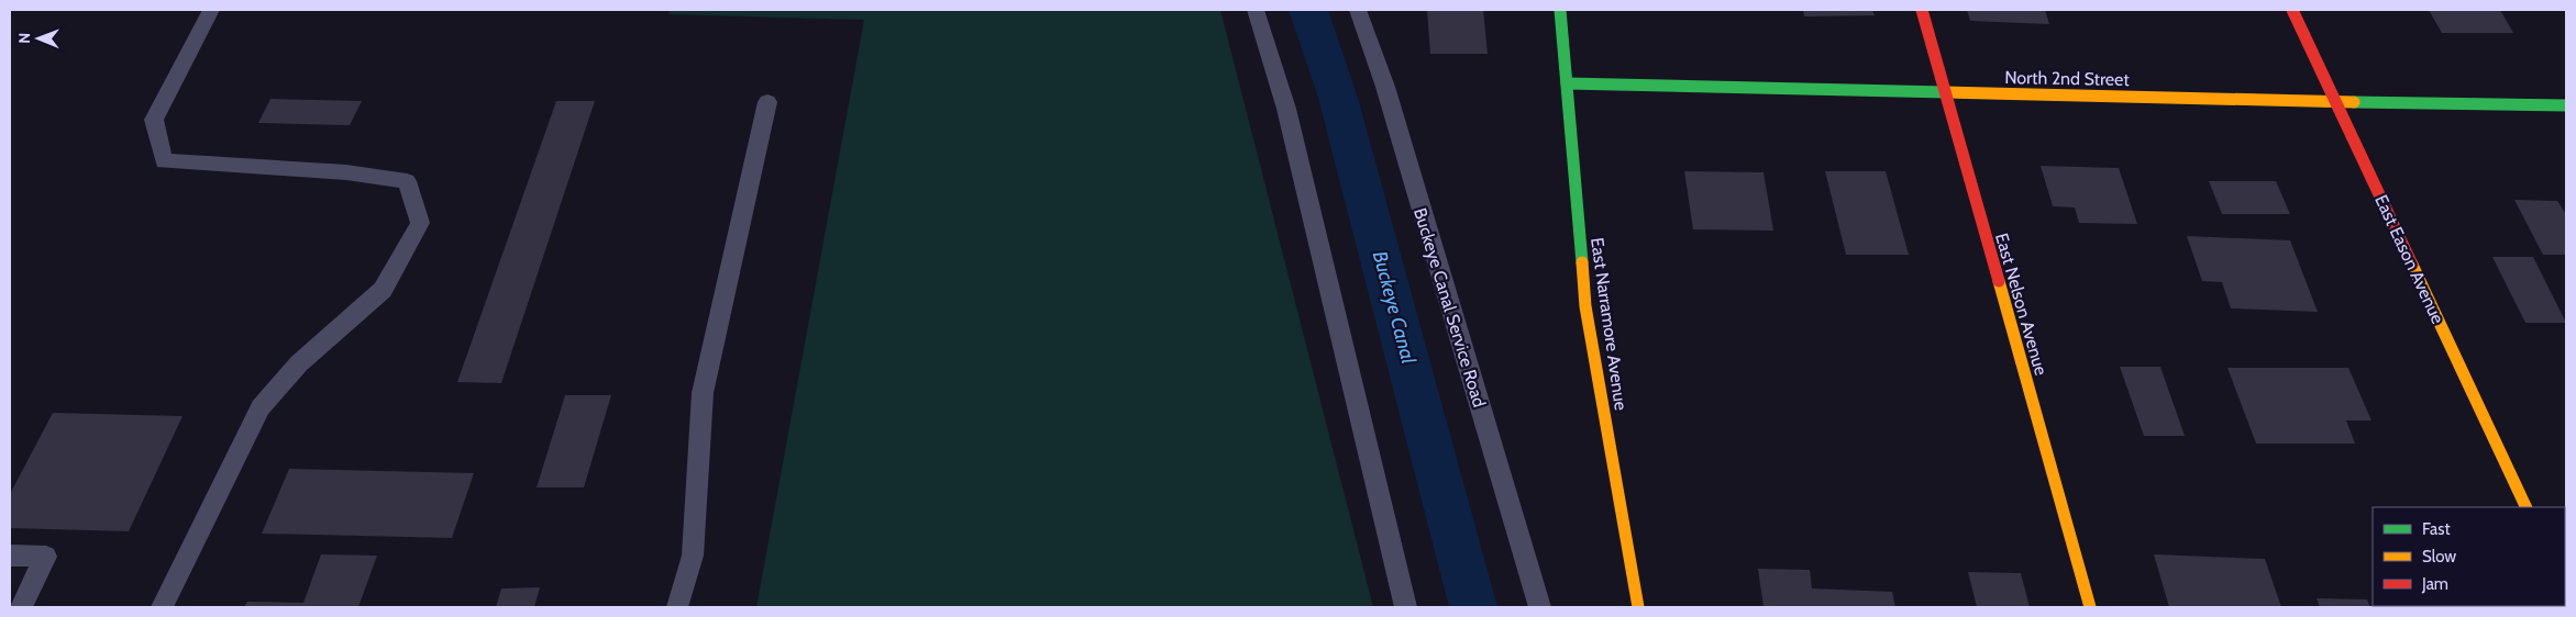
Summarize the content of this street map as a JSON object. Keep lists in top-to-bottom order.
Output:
{
  "streets": {
    "street": [
      "North 2nd Street",
      "East Eason Avenue",
      "East Nelson Avenue",
      "East Narramore Avenue"
    ],
    "lane": ["Buckeye Canal Service Road"]
  },
  "crossings": [
    ["North 2nd Street", "East Eason Avenue"],
    ["North 2nd Street", "East Nelson Avenue"],
    ["North 2nd Street", "East Narramore Avenue"]
  ],
  "water": ["Buckeye Canal"],
  "legend": ["Fast", "Slow", "Jam"],
  "north": "left"
}
